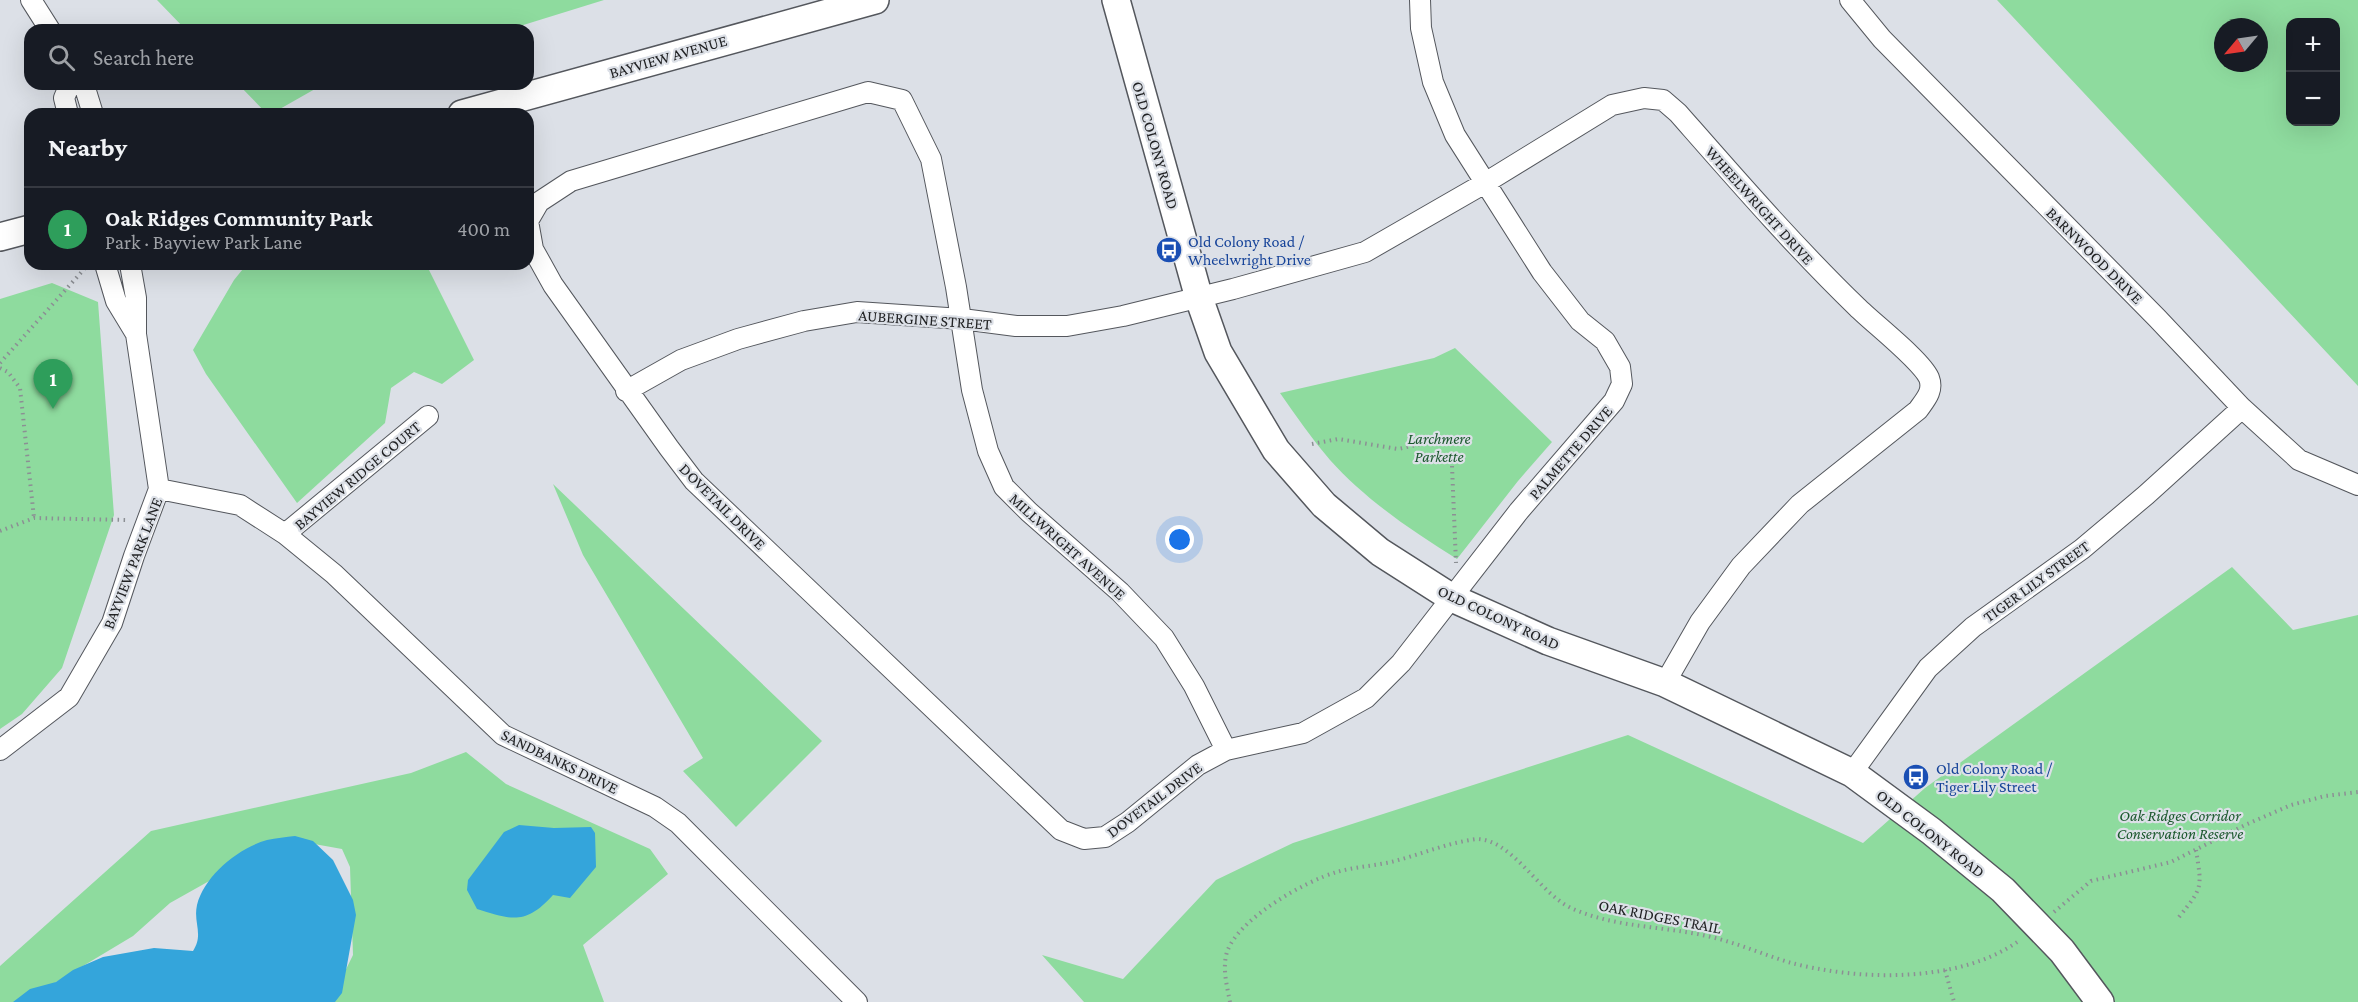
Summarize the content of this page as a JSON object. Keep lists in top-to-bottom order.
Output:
{
  "streets": {
    "street": [
      "BAYVIEW AVENUE",
      "OLD COLONY ROAD",
      "WHEELWRIGHT DRIVE",
      "BARNWOOD DRIVE",
      "AUBERGINE STREET",
      "PALMETTE DRIVE",
      "BAYVIEW RIDGE COURT",
      "DOVETAIL DRIVE",
      "MILLWRIGHT AVENUE",
      "BAYVIEW PARK LANE",
      "TIGER LILY STREET",
      "SANDBANKS DRIVE"
    ],
    "path": ["OAK RIDGES TRAIL"]
  },
  "crossings": [
    ["OLD COLONY ROAD", "WHEELWRIGHT DRIVE"],
    ["OLD COLONY ROAD", "AUBERGINE STREET"],
    ["OLD COLONY ROAD", "PALMETTE DRIVE"],
    ["OLD COLONY ROAD", "DOVETAIL DRIVE"],
    ["OLD COLONY ROAD", "TIGER LILY STREET"],
    ["OLD COLONY ROAD", "OAK RIDGES TRAIL"],
    ["WHEELWRIGHT DRIVE", "AUBERGINE STREET"],
    ["WHEELWRIGHT DRIVE", "PALMETTE DRIVE"],
    ["BARNWOOD DRIVE", "TIGER LILY STREET"],
    ["AUBERGINE STREET", "DOVETAIL DRIVE"],
    ["AUBERGINE STREET", "MILLWRIGHT AVENUE"],
    ["PALMETTE DRIVE", "DOVETAIL DRIVE"],
    ["BAYVIEW RIDGE COURT", "SANDBANKS DRIVE"],
    ["DOVETAIL DRIVE", "MILLWRIGHT AVENUE"],
    ["BAYVIEW PARK LANE", "SANDBANKS DRIVE"]
  ],
  "parks": ["Larchmere Parkette", "Oak Ridges Corridor Conservation Reserve"],
  "places": {
    "bus stop": ["Old Colony Road / Wheelwright Drive", "Old Colony Road / Tiger Lily Street"]
  },
  "north": "bottom left",
  "page": {
    "map_buttons": ["+", "−"],
    "search": "Search here",
    "heading": "Nearby",
    "list": [
      {
        "mark": "1",
        "name": "Oak Ridges Community Park",
        "note": "Park · Bayview Park Lane",
        "value": "400 m"
      }
    ],
    "pins": "1"
  }
}
